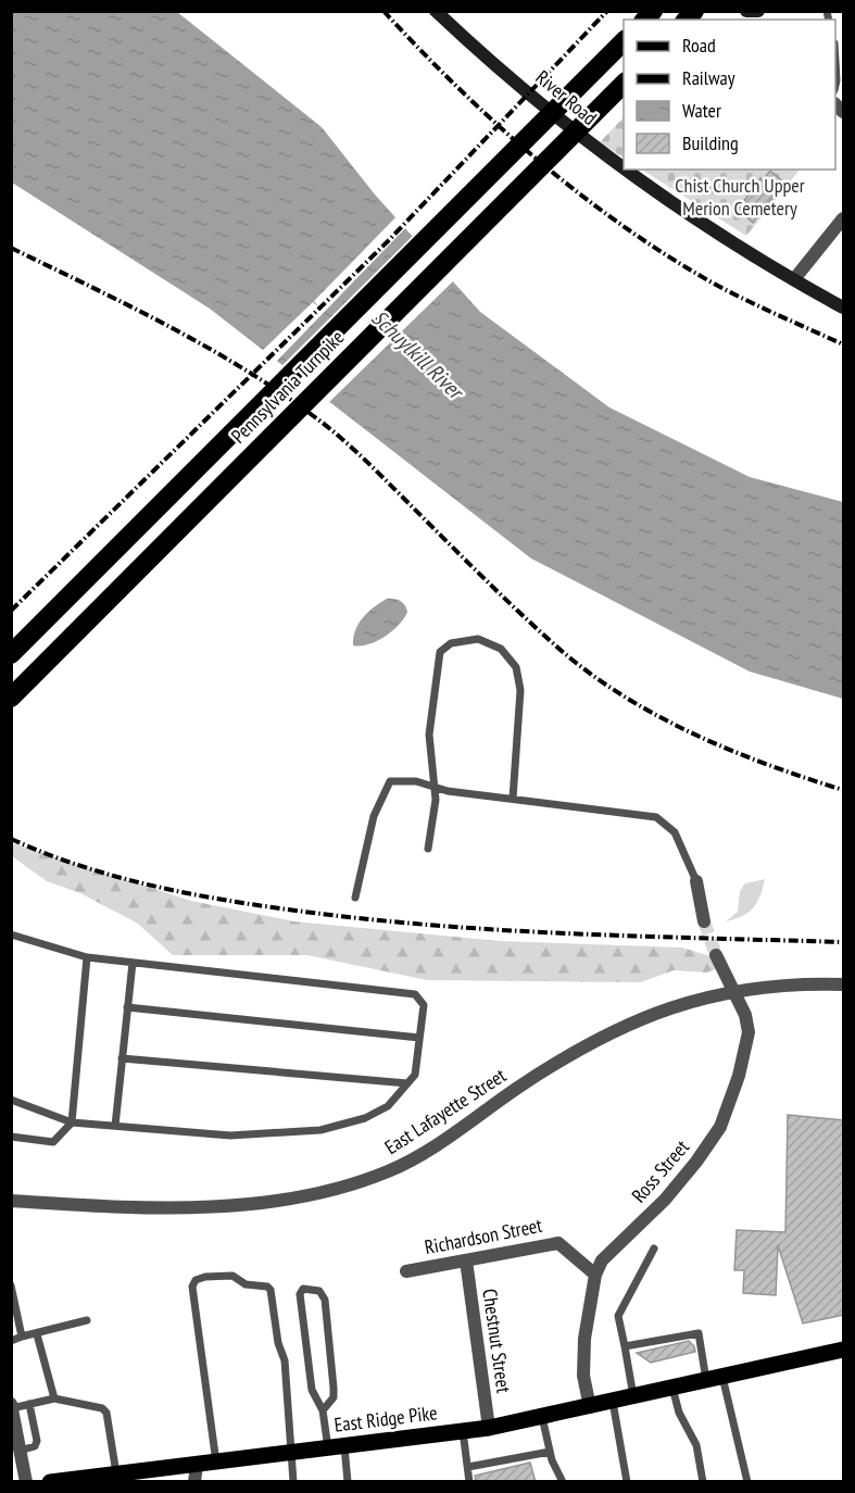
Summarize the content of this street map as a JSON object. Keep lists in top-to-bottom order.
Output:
{
  "streets": {
    "highway": ["Pennsylvania Turnpike"],
    "main road": ["River Road", "East Ridge Pike"],
    "street": [
      "East Lafayette Street",
      "Ross Street",
      "Richardson Street",
      "Chestnut Street"
    ]
  },
  "crossings": [
    ["Ross Street", "Richardson Street"],
    ["Ross Street", "East Ridge Pike"],
    ["Richardson Street", "Chestnut Street"],
    ["Chestnut Street", "East Ridge Pike"]
  ],
  "water": ["Schuylkill River"],
  "parks": ["Chist Church Upper Merion Cemetery"],
  "legend": [
    "Road",
    "Railway",
    "Water",
    "Building"
  ]
}
